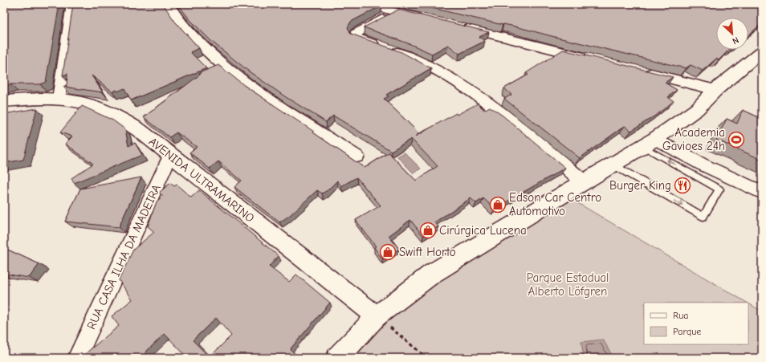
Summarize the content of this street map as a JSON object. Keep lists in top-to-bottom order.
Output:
{
  "streets": {
    "main road": ["AVENIDA ULTRAMARINO"],
    "street": ["RUA CASA ILHA DA MADEIRA"]
  },
  "crossings": [
    ["AVENIDA ULTRAMARINO", "RUA CASA ILHA DA MADEIRA"]
  ],
  "parks": ["Parque Estadual Alberto Löfgren"],
  "places": {
    "sports": ["Academia Gavioes 24h"],
    "restaurant": ["Burger King"],
    "shop": ["Edson Car Centro Automotivo", "Cirúrgica Lucena", "Swift Horto"]
  },
  "legend": ["Rua", "Parque"],
  "north": "bottom right"
}
